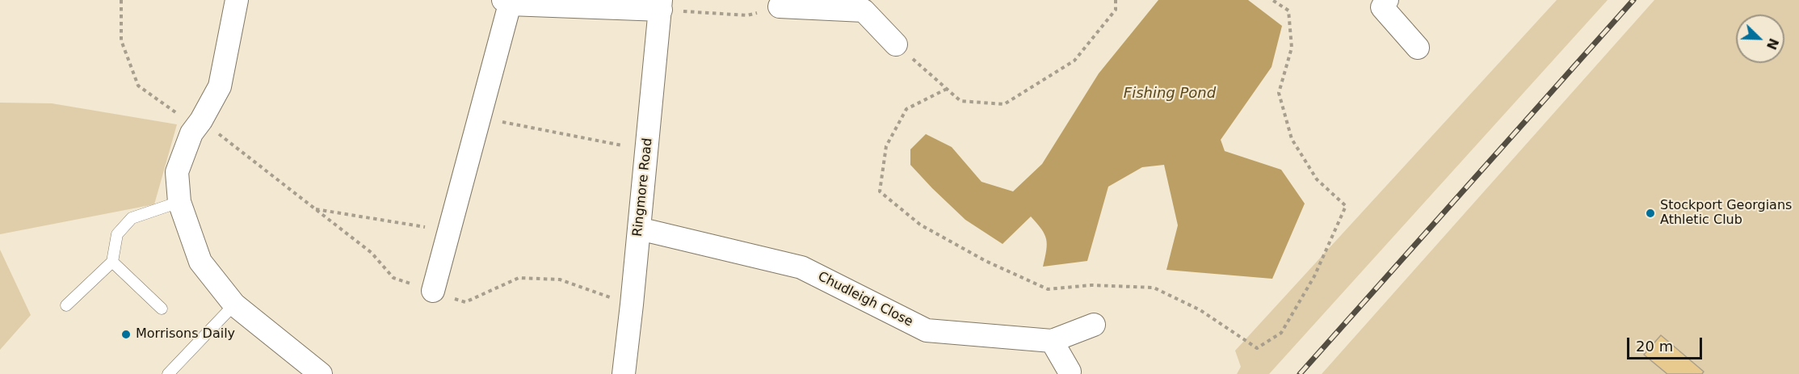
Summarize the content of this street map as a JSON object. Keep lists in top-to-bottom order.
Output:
{
  "streets": {
    "street": ["Ringmore Road", "Chudleigh Close"]
  },
  "crossings": [
    ["Ringmore Road", "Chudleigh Close"]
  ],
  "water": ["Fishing Pond"],
  "places": ["Stockport Georgians Athletic Club", "Morrisons Daily"],
  "scale_bar": "20 m",
  "north": "bottom right"
}
